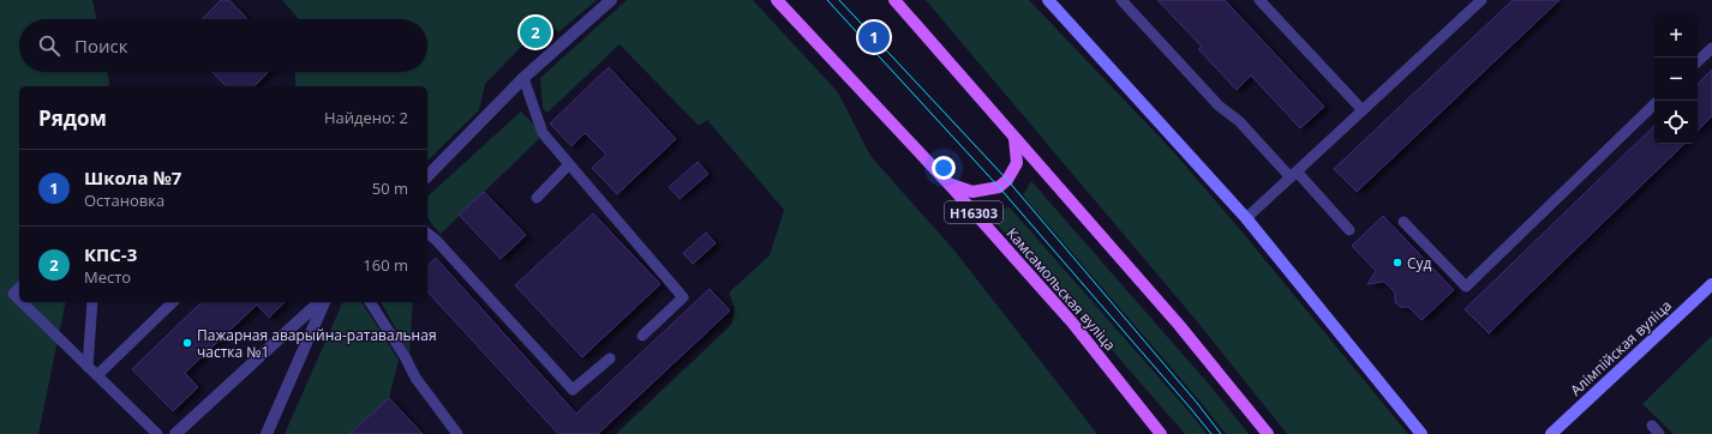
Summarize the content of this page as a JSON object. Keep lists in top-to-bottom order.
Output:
{
  "streets": {
    "main road": ["Н16303", "Камсамольская вуліца"],
    "street": ["Алімпійская вуліца"]
  },
  "places": ["Суд", "Пажарная аварыйна-ратавальная частка №1"],
  "page": {
    "map_buttons": ["+", "−"],
    "pins": ["2", "1"],
    "search": "Поиск",
    "heading": ["Рядом", "Найдено: 2"],
    "list": [
      {
        "mark": "1",
        "name": "Школа №7",
        "note": "Остановка",
        "value": "50 m"
      },
      {
        "mark": "2",
        "name": "КПС-3",
        "note": "Место",
        "value": "160 m"
      }
    ]
  }
}
